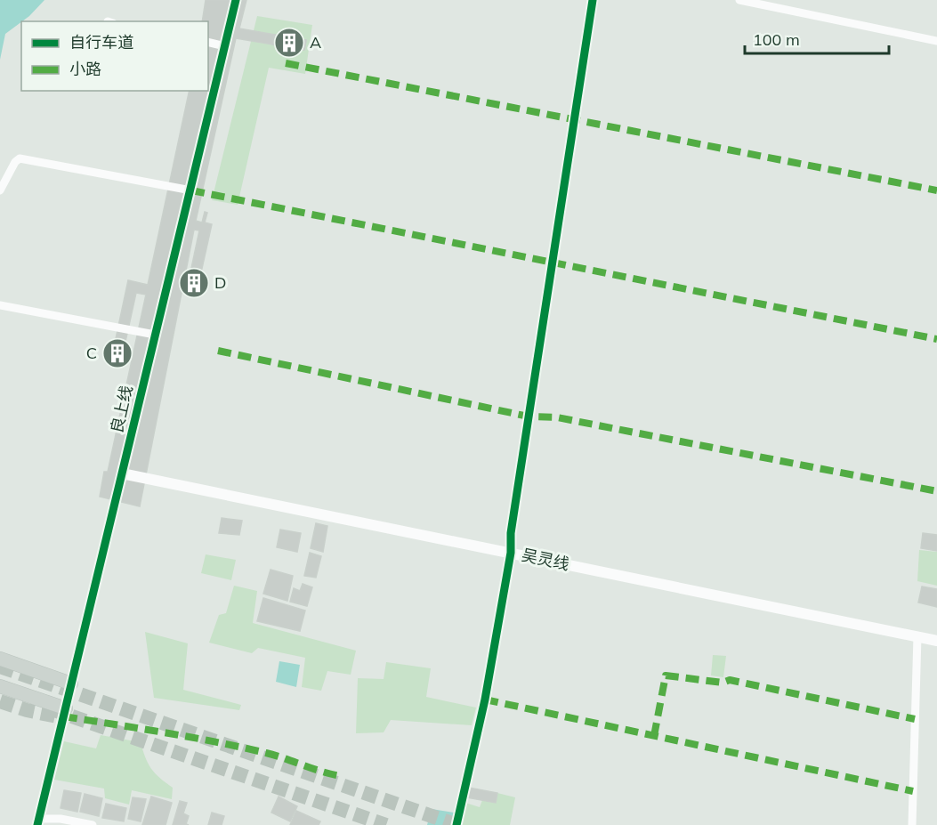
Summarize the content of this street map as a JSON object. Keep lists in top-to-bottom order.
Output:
{
  "streets": {
    "street": ["良上线", "吴灵线"]
  },
  "crossings": [
    ["良上线", "吴灵线"]
  ],
  "places": {
    "building": ["A", "D", "C"]
  },
  "legend": ["自行车道", "小路"],
  "scale_bar": "100 m"
}
